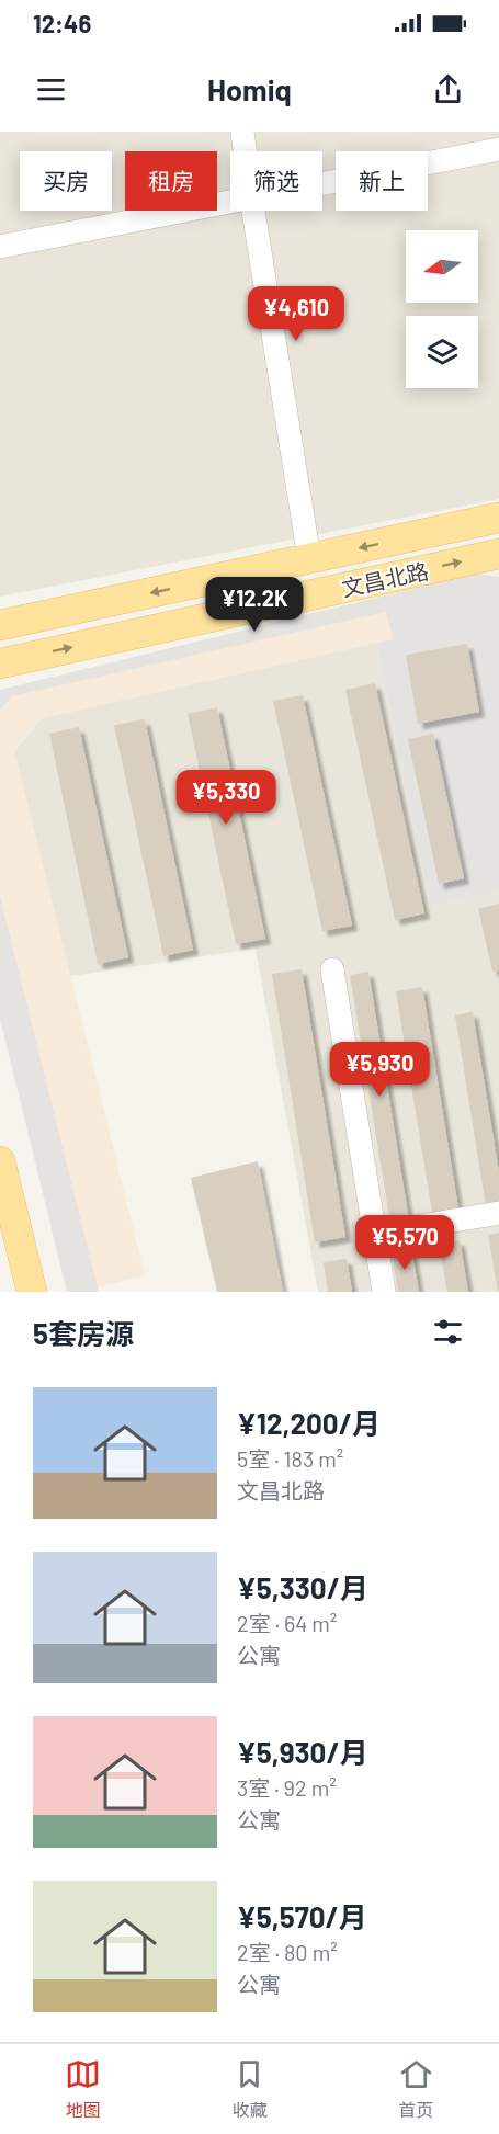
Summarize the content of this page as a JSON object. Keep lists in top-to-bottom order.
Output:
{
  "streets": {
    "main road": ["文昌北路"]
  },
  "north": "left",
  "page": {
    "status": "12:46",
    "header": "Homiq",
    "chip": [
      "买房",
      "租房",
      "筛选",
      "新上"
    ],
    "price": [
      "¥4,610",
      "¥12.2K",
      "¥5,330",
      "¥5,930",
      "¥5,570"
    ],
    "heading": "5套房源",
    "list": [
      {
        "name": "¥12,200/月",
        "note": "5室 · 183 m² · 文昌北路"
      },
      {
        "name": "¥5,330/月",
        "note": "2室 · 64 m² · 公寓"
      },
      {
        "name": "¥5,930/月",
        "note": "3室 · 92 m² · 公寓"
      },
      {
        "name": "¥5,570/月",
        "note": "2室 · 80 m² · 公寓"
      }
    ],
    "tabs": ["地图", "收藏", "首页"]
  }
}
